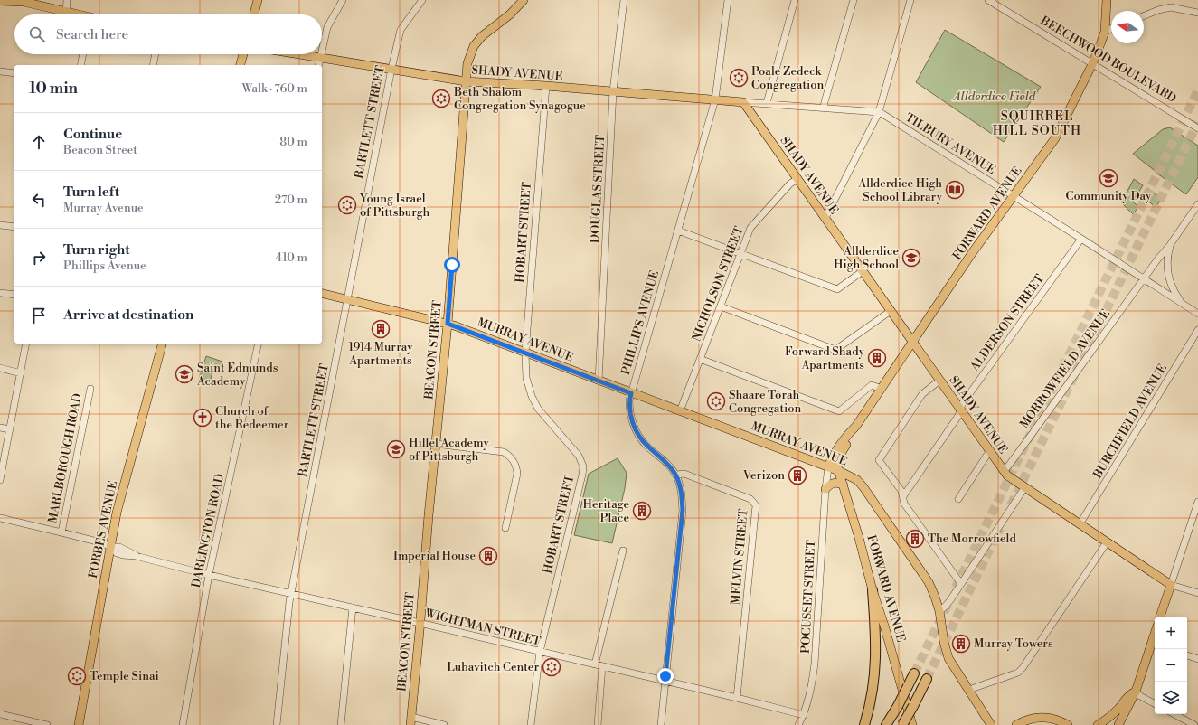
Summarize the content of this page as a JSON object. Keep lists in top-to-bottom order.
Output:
{
  "streets": {
    "main road": [
      "SHADY AVENUE",
      "FORWARD AVENUE",
      "MURRAY AVENUE",
      "BEACON STREET",
      "FORBES AVENUE"
    ],
    "street": [
      "BEECHWOOD BOULEVARD",
      "BARTLETT STREET",
      "TILBURY AVENUE",
      "DOUGLAS STREET",
      "HOBART STREET",
      "NICHOLSON STREET",
      "PHILLIPS AVENUE",
      "ALDERSON STREET",
      "MORROWFIELD AVENUE",
      "BURCHFIELD AVENUE",
      "MARLBOROUGH ROAD",
      "DARLINGTON ROAD",
      "MELVIN STREET",
      "POCUSSET STREET",
      "WIGHTMAN STREET"
    ]
  },
  "crossings": [
    ["BEECHWOOD BOULEVARD", "FORWARD AVENUE"],
    ["SHADY AVENUE", "BARTLETT STREET"],
    ["SHADY AVENUE", "TILBURY AVENUE"],
    ["SHADY AVENUE", "DOUGLAS STREET"],
    ["SHADY AVENUE", "FORWARD AVENUE"],
    ["SHADY AVENUE", "HOBART STREET"],
    ["SHADY AVENUE", "NICHOLSON STREET"],
    ["SHADY AVENUE", "PHILLIPS AVENUE"],
    ["SHADY AVENUE", "ALDERSON STREET"],
    ["SHADY AVENUE", "BEACON STREET"],
    ["SHADY AVENUE", "MORROWFIELD AVENUE"],
    ["SHADY AVENUE", "BURCHFIELD AVENUE"],
    ["BARTLETT STREET", "MURRAY AVENUE"],
    ["BARTLETT STREET", "WIGHTMAN STREET"],
    ["TILBURY AVENUE", "FORWARD AVENUE"],
    ["TILBURY AVENUE", "ALDERSON STREET"],
    ["TILBURY AVENUE", "MORROWFIELD AVENUE"],
    ["DOUGLAS STREET", "MURRAY AVENUE"],
    ["FORWARD AVENUE", "MURRAY AVENUE"],
    ["FORWARD AVENUE", "POCUSSET STREET"],
    ["HOBART STREET", "MURRAY AVENUE"],
    ["HOBART STREET", "WIGHTMAN STREET"],
    ["NICHOLSON STREET", "MURRAY AVENUE"],
    ["PHILLIPS AVENUE", "MURRAY AVENUE"],
    ["PHILLIPS AVENUE", "MELVIN STREET"],
    ["PHILLIPS AVENUE", "WIGHTMAN STREET"],
    ["MURRAY AVENUE", "BEACON STREET"],
    ["MURRAY AVENUE", "POCUSSET STREET"],
    ["BEACON STREET", "WIGHTMAN STREET"],
    ["MARLBOROUGH ROAD", "WIGHTMAN STREET"],
    ["FORBES AVENUE", "WIGHTMAN STREET"],
    ["DARLINGTON ROAD", "WIGHTMAN STREET"],
    ["MELVIN STREET", "WIGHTMAN STREET"],
    ["POCUSSET STREET", "WIGHTMAN STREET"]
  ],
  "districts": ["SQUIRREL HILL SOUTH"],
  "parks": ["Allderdice Field"],
  "places": {
    "synagogue": [
      "Poale Zedeck Congregation",
      "Beth Shalom Congregation Synagogue",
      "Young Israel of Pittsburgh",
      "Shaare Torah Congregation",
      "Lubavitch Center",
      "Temple Sinai"
    ],
    "school or university": [
      "Community Day",
      "Allderdice High School",
      "Saint Edmunds Academy",
      "Hillel Academy of Pittsburgh"
    ],
    "library": ["Allderdice High School Library"],
    "building": [
      "1914 Murray Apartments",
      "Forward Shady Apartments",
      "Verizon",
      "Heritage Place",
      "The Morrowfield",
      "Imperial House",
      "Murray Towers"
    ],
    "church": ["Church of the Redeemer"]
  },
  "north": "left",
  "page": {
    "search": "Search here",
    "heading": ["10 min", "Walk · 760 m"],
    "list": [
      ["Continue", "Beacon Street", "80 m"],
      ["Turn left", "Murray Avenue", "270 m"],
      ["Turn right", "Phillips Avenue", "410 m"],
      "Arrive at destination"
    ],
    "map_buttons": ["+", "−"]
  }
}
